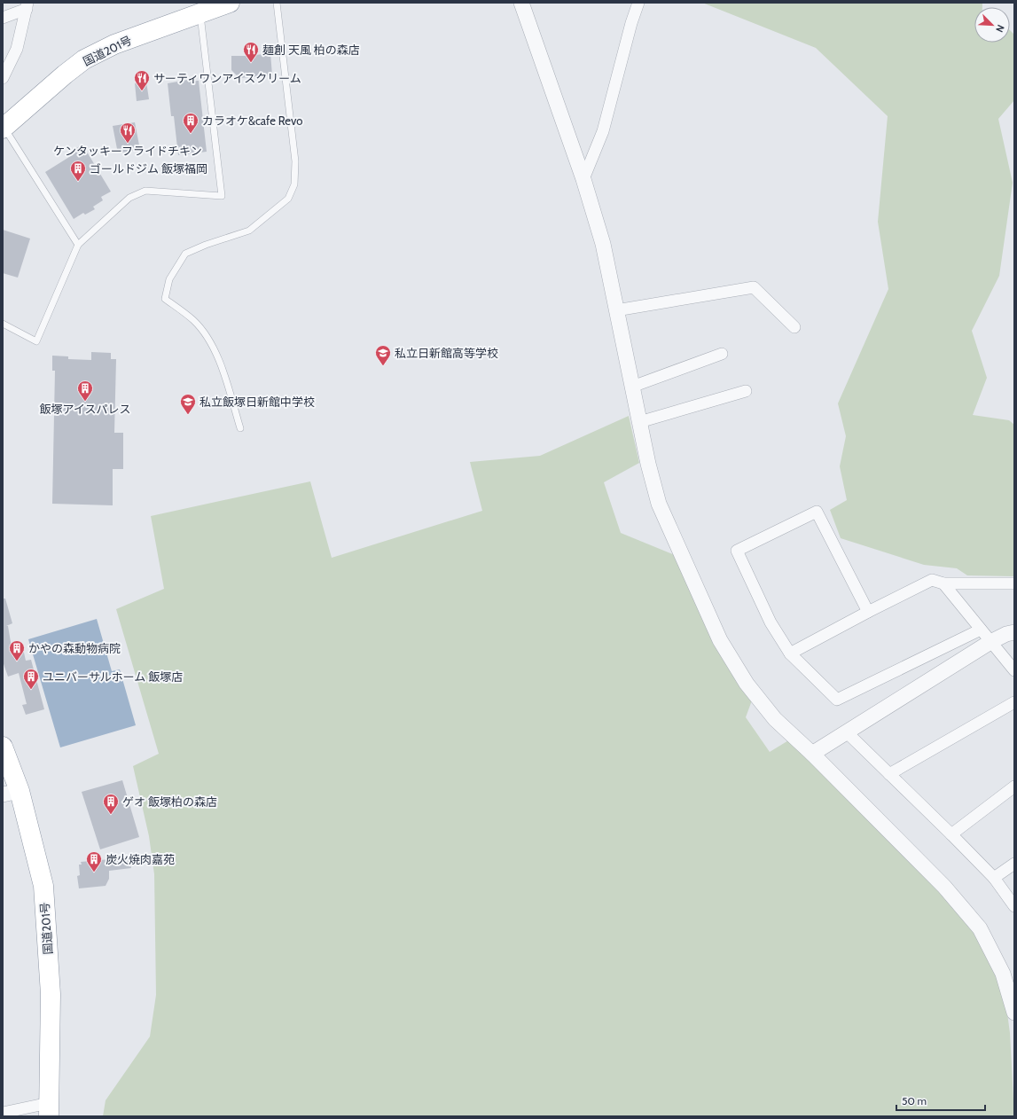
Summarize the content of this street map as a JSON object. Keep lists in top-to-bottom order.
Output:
{
  "streets": {
    "highway": ["国道201号"]
  },
  "places": {
    "restaurant": ["麺創 天風 柏の森店", "サーティワンアイスクリーム", "ケンタッキーフライドチキン"],
    "building": [
      "カラオケ&cafe Revo",
      "ゴールドジム 飯塚福岡",
      "飯塚アイスパレス",
      "かやの森動物病院",
      "ユニバーサルホーム 飯塚店",
      "ゲオ 飯塚柏の森店",
      "炭火焼肉嘉苑"
    ],
    "school or university": ["私立日新館高等学校", "私立飯塚日新館中学校"]
  },
  "scale_bar": "50 m",
  "north": "bottom right"
}
